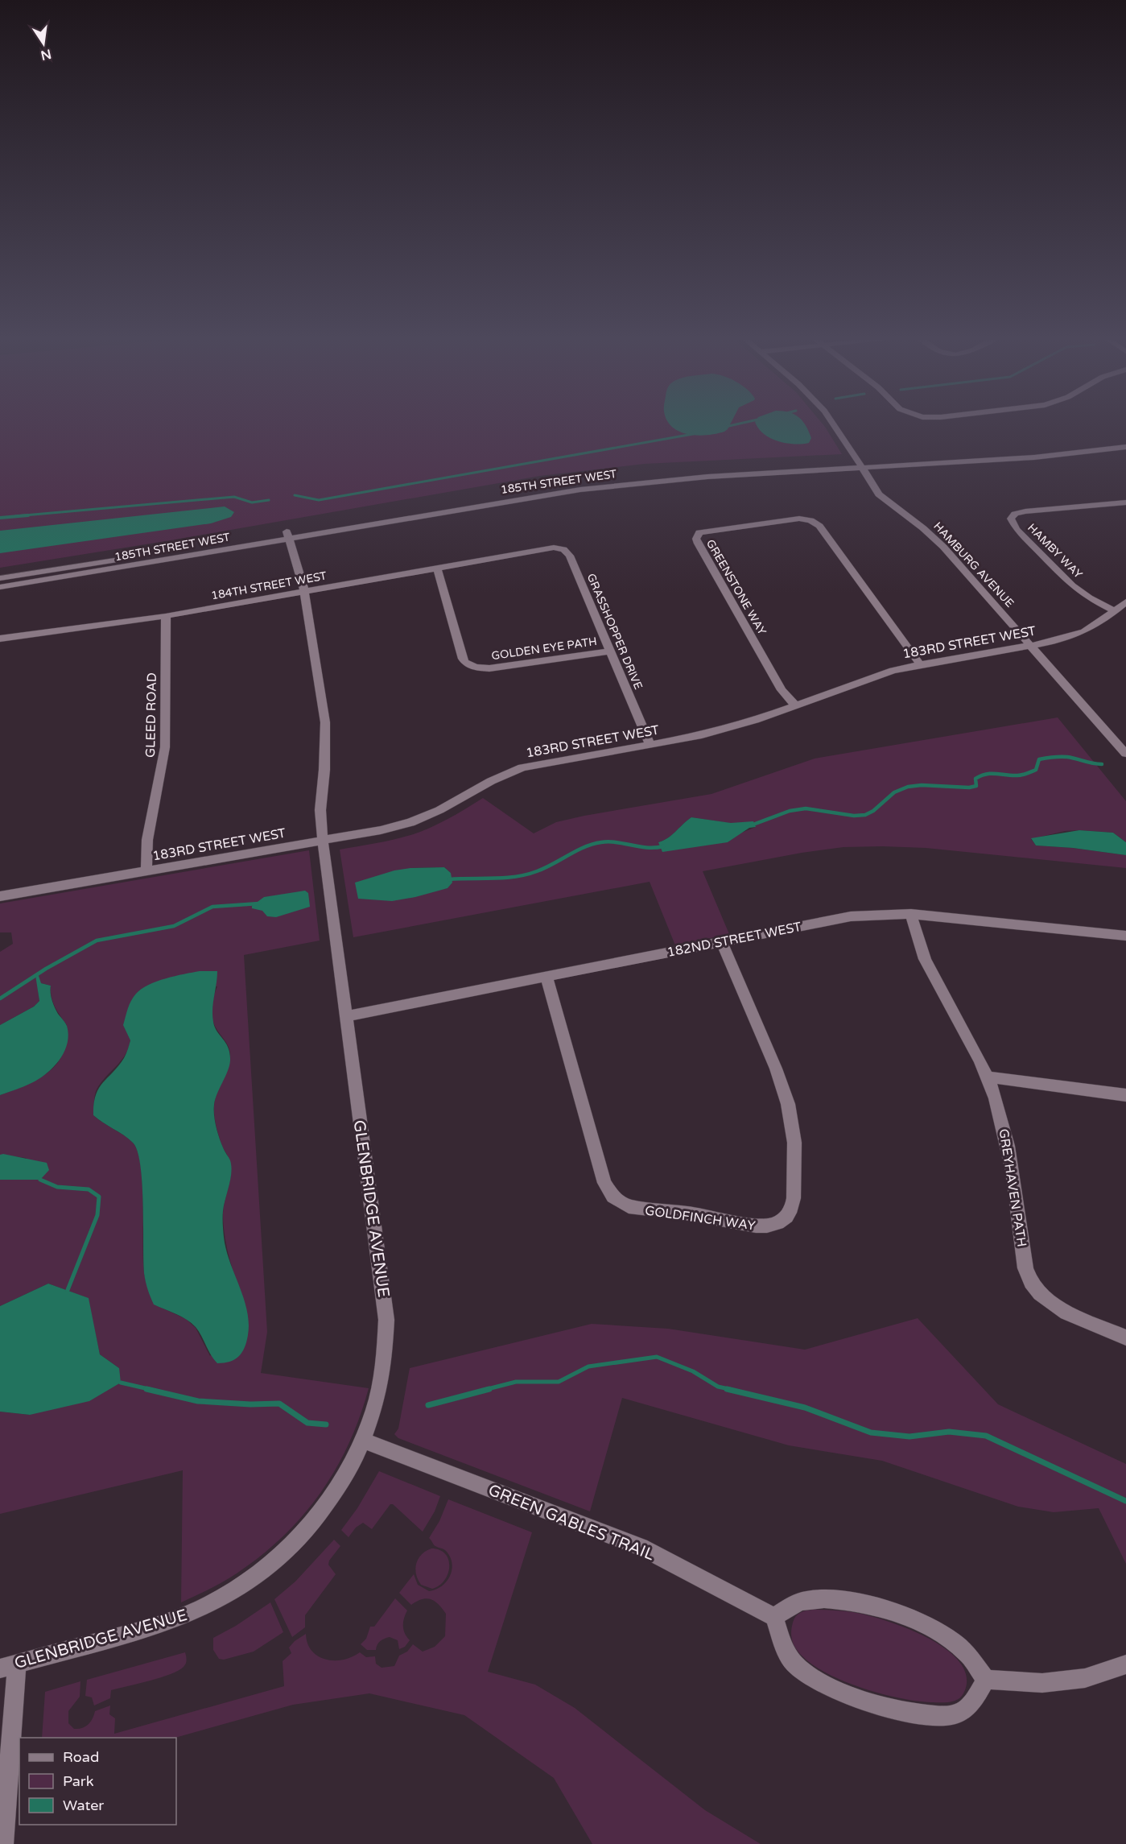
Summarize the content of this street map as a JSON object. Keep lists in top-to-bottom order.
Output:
{
  "streets": {
    "street": [
      "185TH STREET WEST",
      "HAMBY WAY",
      "HAMBURG AVENUE",
      "184TH STREET WEST",
      "GREENSTONE WAY",
      "GRASSHOPPER DRIVE",
      "183RD STREET WEST",
      "GOLDEN EYE PATH",
      "GLEED ROAD",
      "182ND STREET WEST",
      "GREYHAVEN PATH",
      "GLENBRIDGE AVENUE",
      "GOLDFINCH WAY",
      "GREEN GABLES TRAIL"
    ]
  },
  "crossings": [
    ["185TH STREET WEST", "HAMBURG AVENUE"],
    ["185TH STREET WEST", "GLENBRIDGE AVENUE"],
    ["HAMBY WAY", "183RD STREET WEST"],
    ["HAMBURG AVENUE", "183RD STREET WEST"],
    ["184TH STREET WEST", "GRASSHOPPER DRIVE"],
    ["184TH STREET WEST", "GOLDEN EYE PATH"],
    ["184TH STREET WEST", "GLEED ROAD"],
    ["184TH STREET WEST", "GLENBRIDGE AVENUE"],
    ["GREENSTONE WAY", "183RD STREET WEST"],
    ["GRASSHOPPER DRIVE", "183RD STREET WEST"],
    ["GRASSHOPPER DRIVE", "GOLDEN EYE PATH"],
    ["183RD STREET WEST", "GLEED ROAD"],
    ["183RD STREET WEST", "GLENBRIDGE AVENUE"],
    ["182ND STREET WEST", "GREYHAVEN PATH"],
    ["182ND STREET WEST", "GLENBRIDGE AVENUE"],
    ["182ND STREET WEST", "GOLDFINCH WAY"],
    ["GLENBRIDGE AVENUE", "GREEN GABLES TRAIL"]
  ],
  "legend": ["Road", "Park", "Water"],
  "north": "bottom"
}
